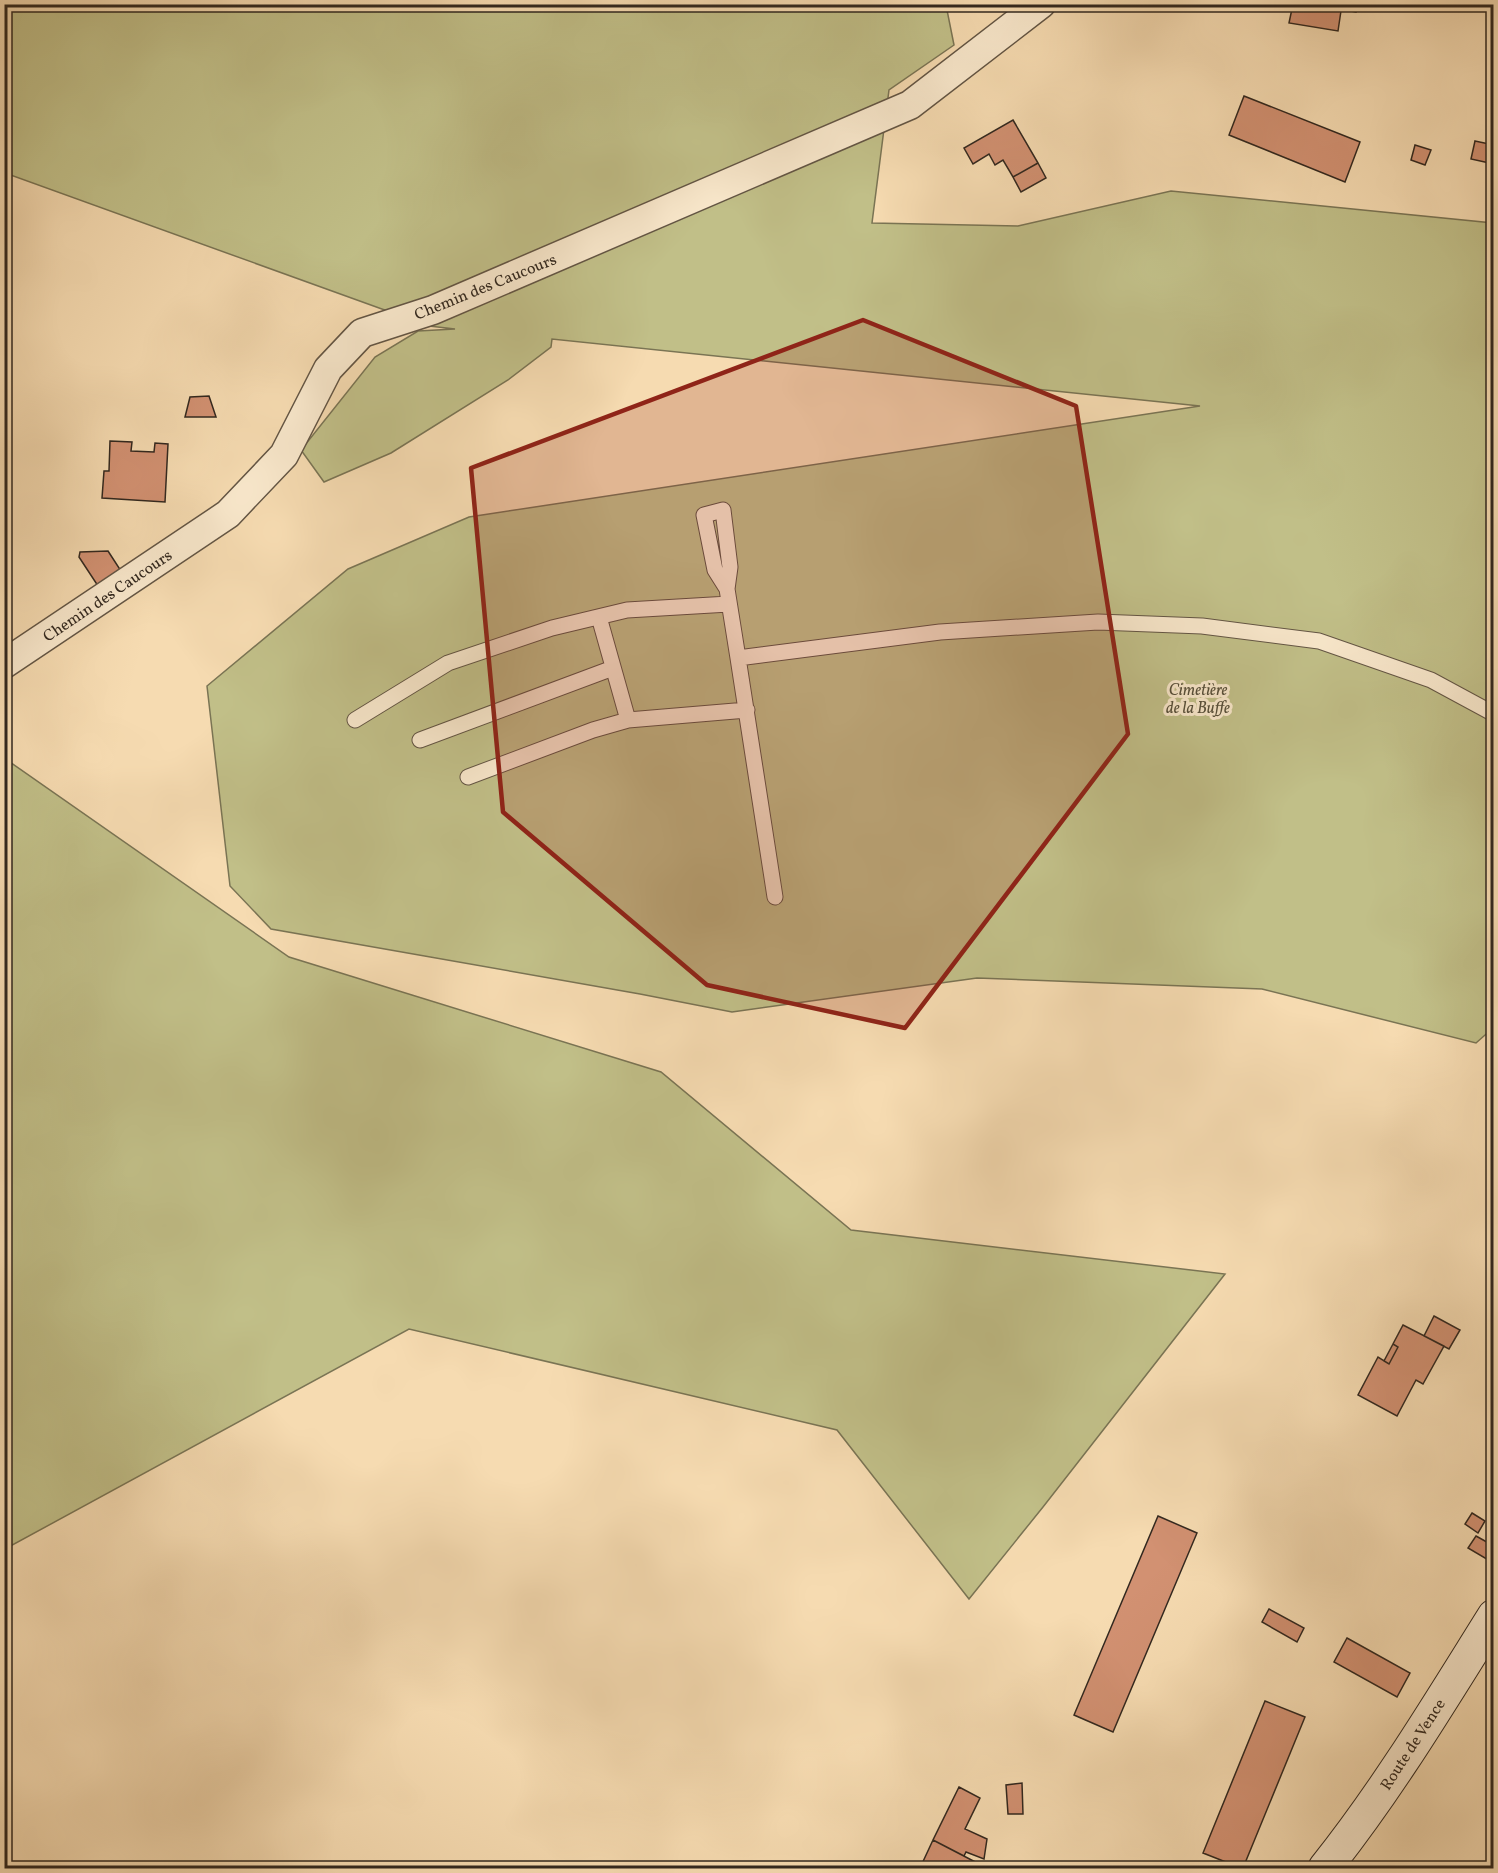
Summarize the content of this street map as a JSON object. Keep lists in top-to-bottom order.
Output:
{
  "streets": {
    "main road": ["Route de Vence"],
    "street": ["Chemin des Caucours"]
  },
  "parks": ["Cimetière de la Buffe"]
}
